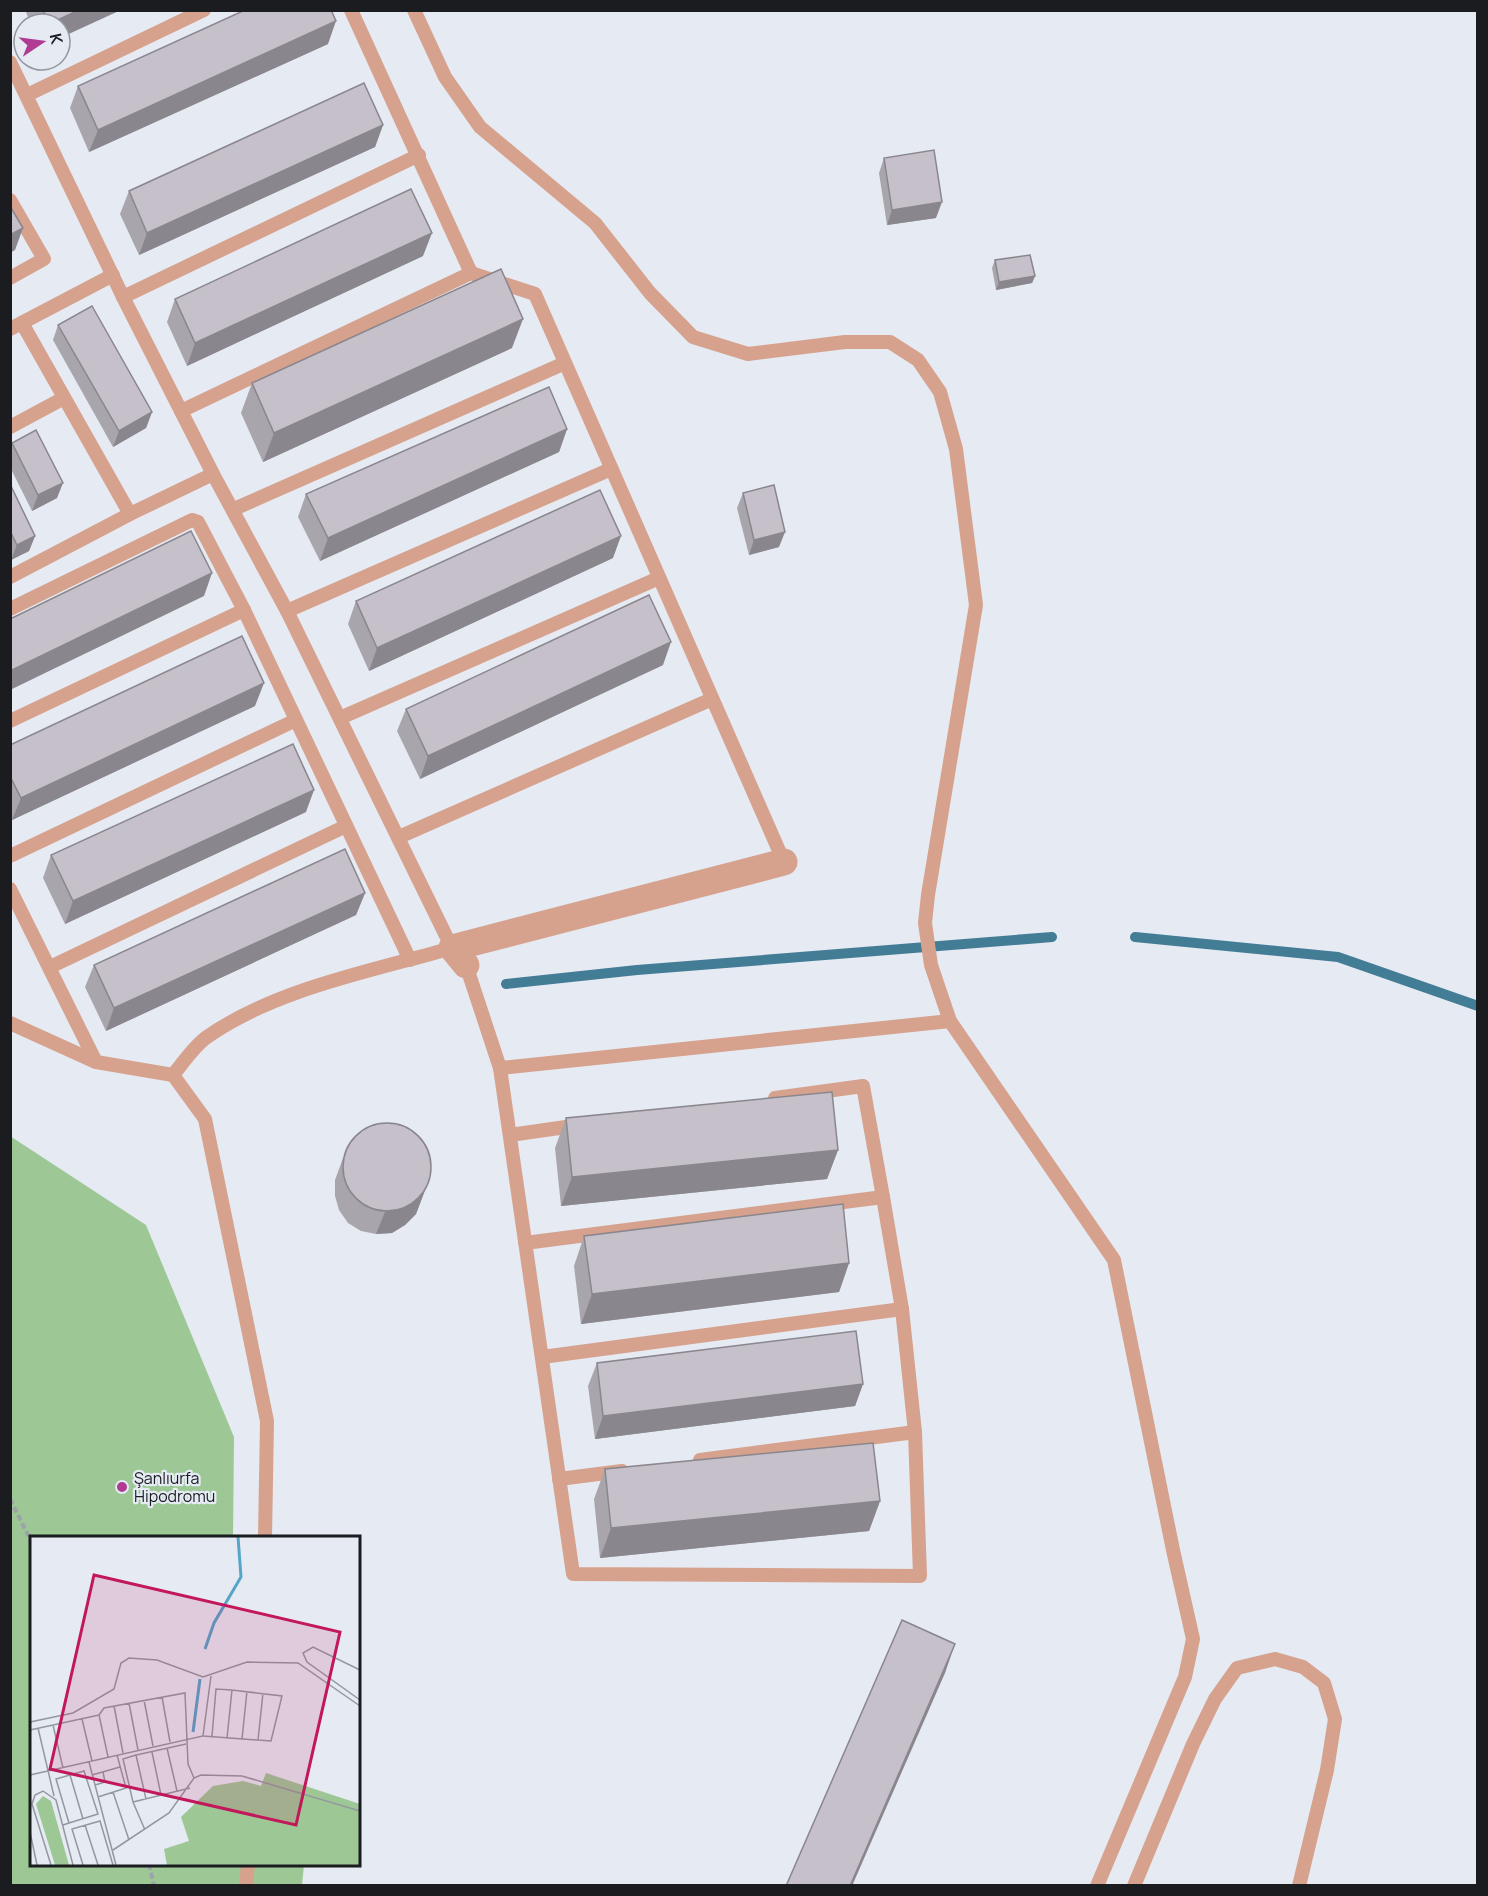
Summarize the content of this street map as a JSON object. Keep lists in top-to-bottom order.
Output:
{
  "places": ["Şanlıurfa Hipodromu"],
  "north": "right"
}
